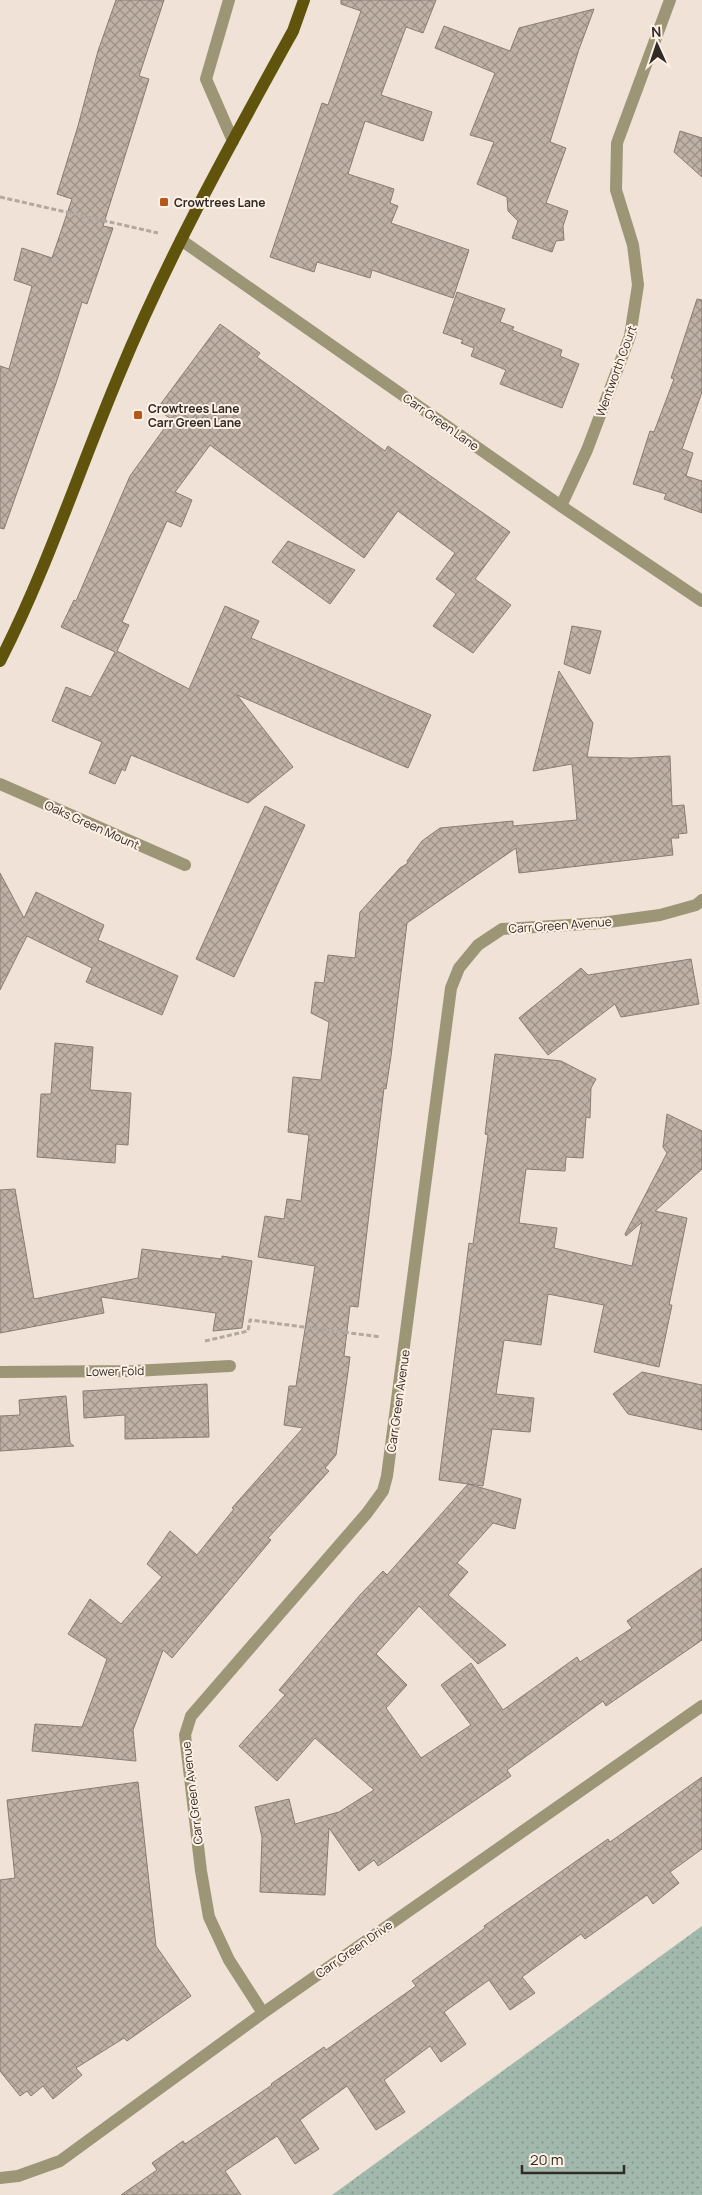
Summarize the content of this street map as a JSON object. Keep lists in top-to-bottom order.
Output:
{
  "streets": {
    "street": [
      "Wentworth Court",
      "Carr Green Lane",
      "Oaks Green Mount",
      "Carr Green Avenue",
      "Lower Fold",
      "Carr Green Drive"
    ]
  },
  "crossings": [
    ["Wentworth Court", "Carr Green Lane"],
    ["Carr Green Avenue", "Carr Green Drive"]
  ],
  "places": {
    "transit": ["Crowtrees Lane", "Crowtrees Lane Carr Green Lane"]
  },
  "scale_bar": "20 m",
  "north": "top"
}
